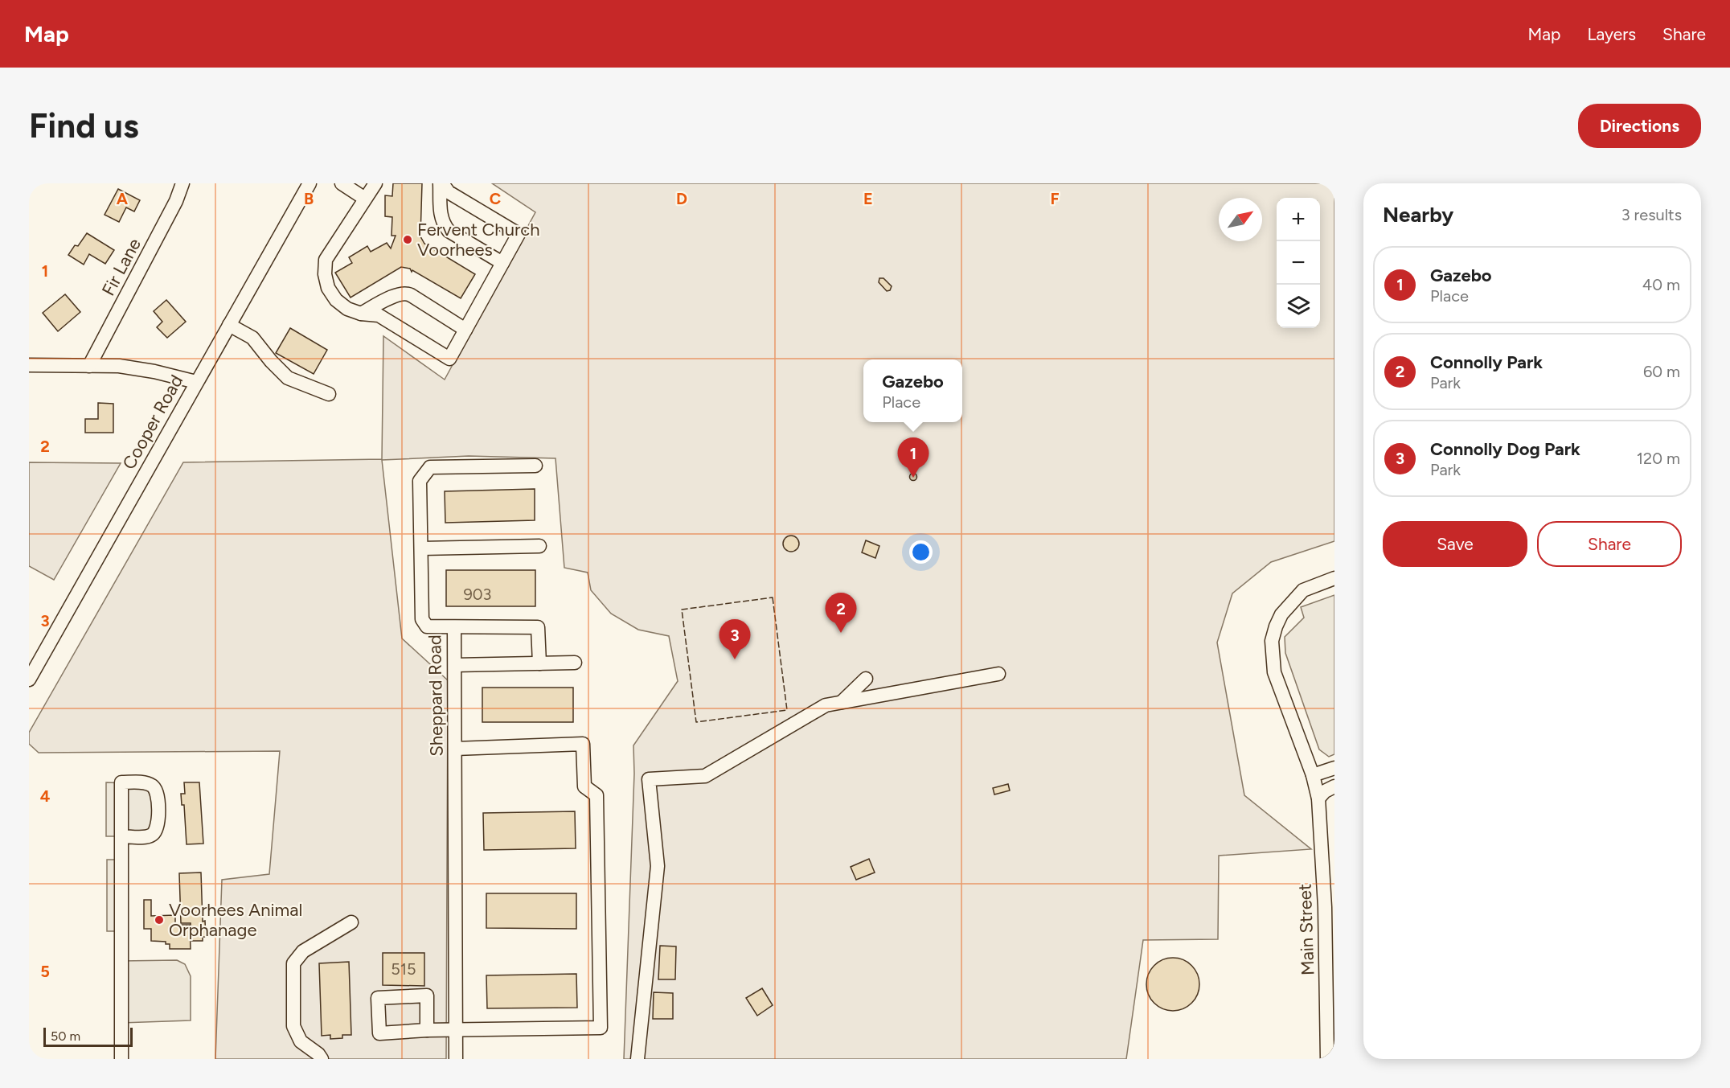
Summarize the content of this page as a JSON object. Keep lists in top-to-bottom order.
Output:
{
  "streets": {
    "street": [
      "Fir Lane",
      "Cooper Road",
      "Sheppard Road",
      "Main Street"
    ]
  },
  "places": ["Fervent Church Voorhees", "Voorhees Animal Orphanage"],
  "house_numbers": ["903", "515"],
  "scale_bar": "50 m",
  "north": "top right",
  "page": {
    "header": "Map",
    "nav": ["Map", "Layers", "Share"],
    "buttons": [
      "Directions",
      ["Save", "Share"]
    ],
    "title": "Find us",
    "heading": ["Nearby", "3 results"],
    "map_buttons": ["+", "−"],
    "list": [
      {
        "mark": "1",
        "name": "Gazebo",
        "note": "Place",
        "value": "40 m"
      },
      {
        "mark": "2",
        "name": "Connolly Park",
        "note": "Park",
        "value": "60 m"
      },
      {
        "mark": "3",
        "name": "Connolly Dog Park",
        "note": "Park",
        "value": "120 m"
      }
    ],
    "popup": ["Gazebo", "Place"],
    "pins": ["1", "2", "3"],
    "scale": "50 m"
  },
  "grid": {
    "columns": [
      "A",
      "B",
      "C",
      "D",
      "E",
      "F"
    ],
    "rows": [
      "1",
      "2",
      "3",
      "4",
      "5"
    ]
  }
}
